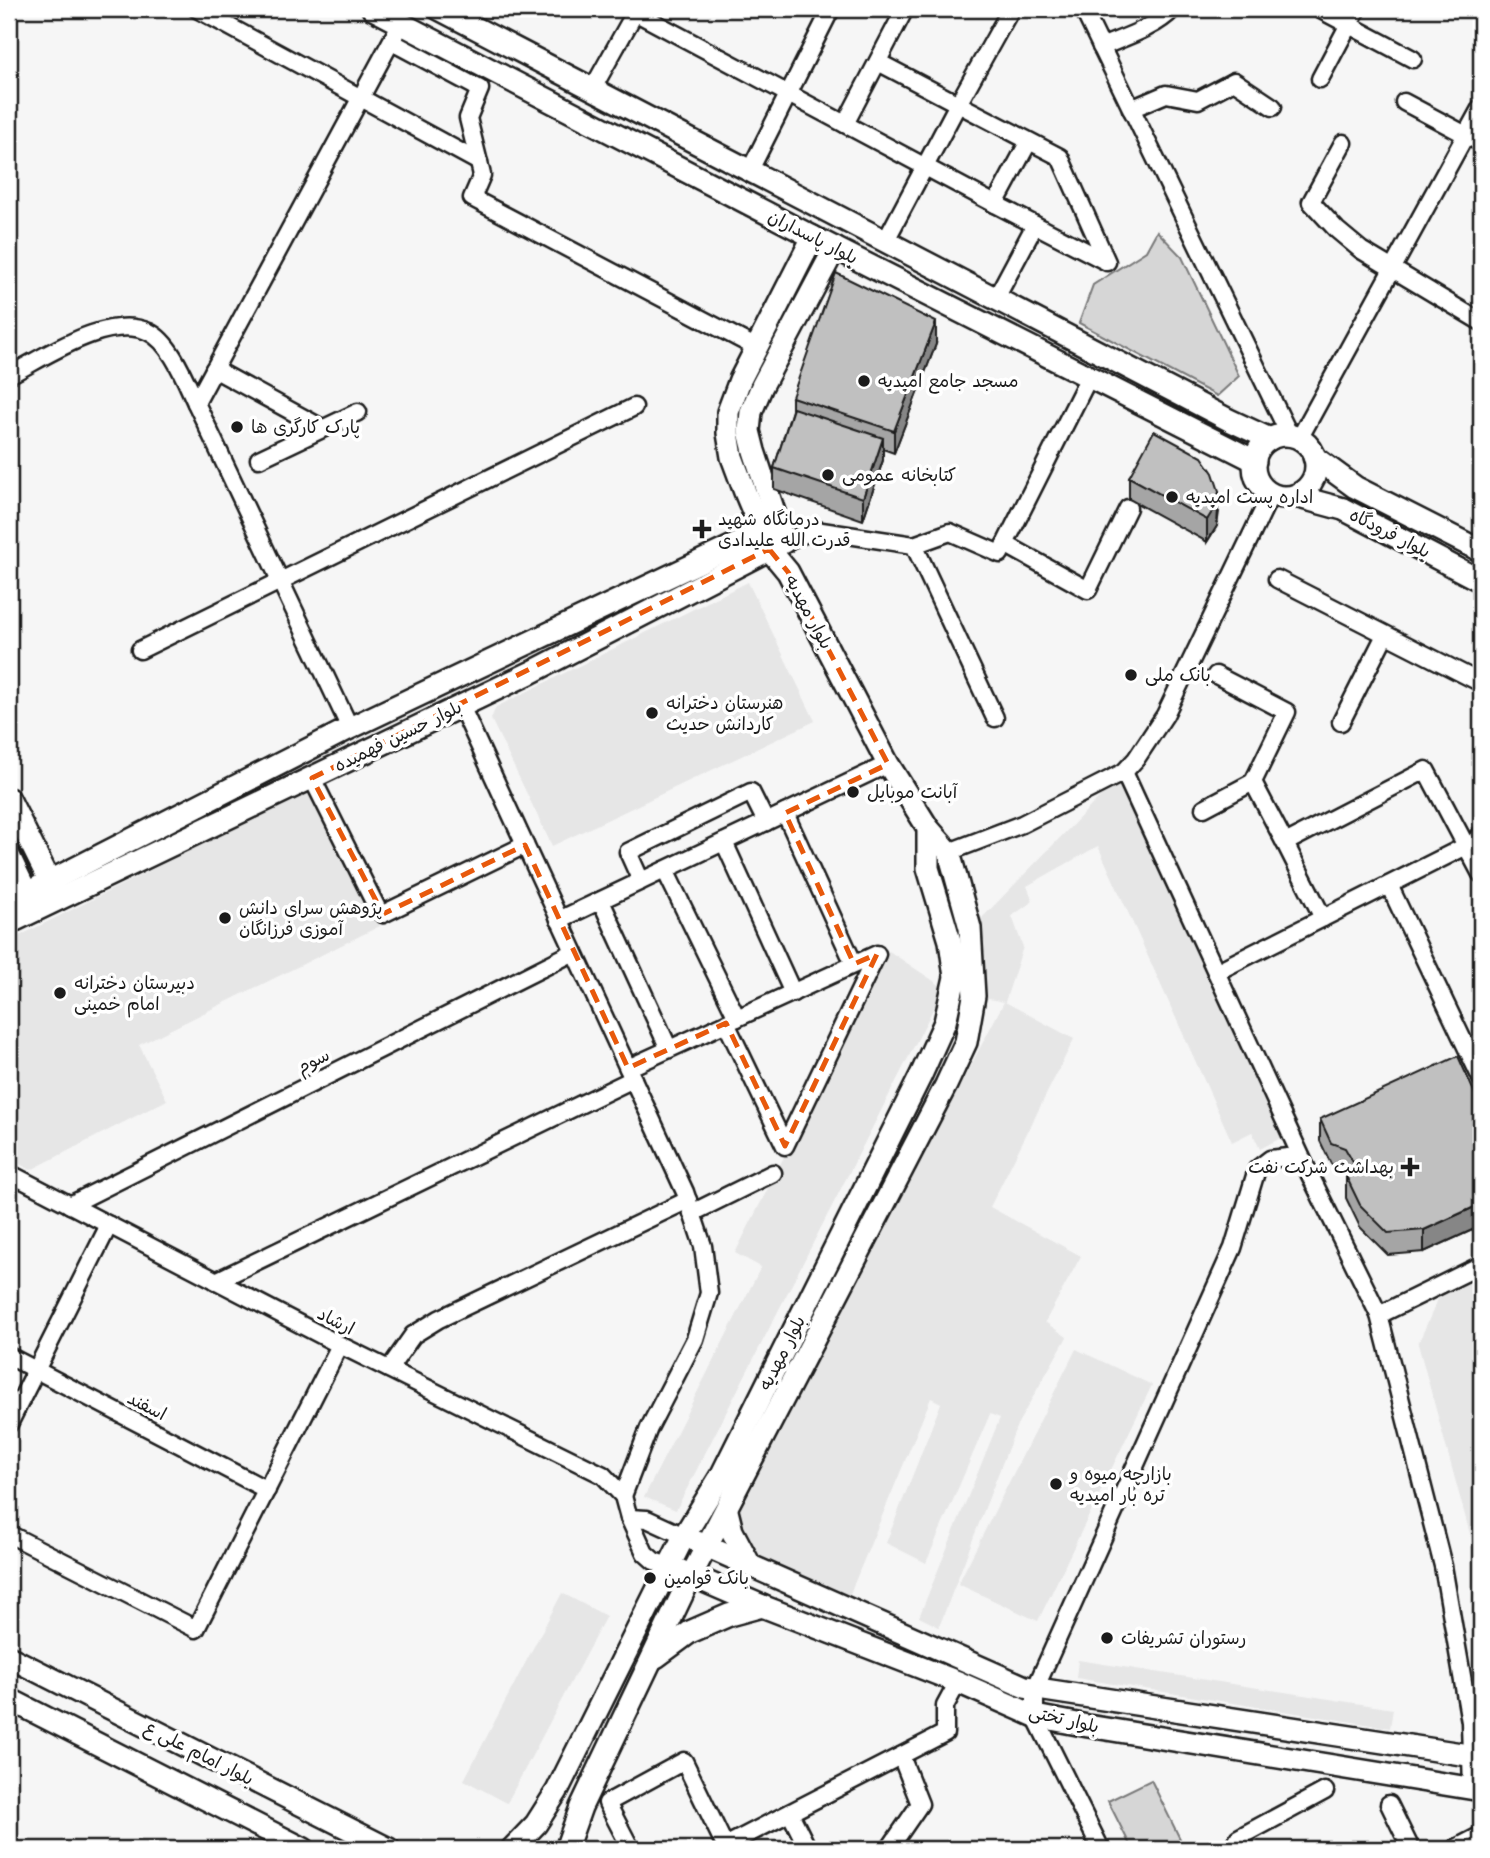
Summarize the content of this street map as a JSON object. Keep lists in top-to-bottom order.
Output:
{
  "streets": {
    "street": [
      "بلوار پاسداران",
      "بلوار فرودگاه",
      "بلوار مهدیه",
      "بلوار حسین فهمیده",
      "سوم",
      "ارشاد",
      "اسفند",
      "بلوار تختی",
      "بلوار امام علی ع"
    ]
  },
  "crossings": [
    ["بلوار پاسداران", "بلوار فرودگاه"],
    ["بلوار پاسداران", "بلوار مهدیه"],
    ["بلوار مهدیه", "بلوار حسین فهمیده"],
    ["بلوار مهدیه", "بلوار تختی"],
    ["سوم", "ارشاد"]
  ],
  "places": {
    "other": [
      "مسجد جامع امیدیه",
      "پارک کارگری ها",
      "کتابخانه عمومی",
      "اداره پست امیدیه",
      "بانک ملی",
      "هنرستان دخترانه کاردانش حدیث",
      "آبانت موبایل",
      "پژوهش سرای دانش آموزی فرزانگان",
      "دبیرستان دخترانه امام خمینی",
      "بازارچه میوه و تره بار امیدیه",
      "بانک قوامین",
      "رستوران تشریفات"
    ],
    "health": ["درمانگاه شهید قدرت الله علیدادی", "بهداشت شرکت نفت"]
  }
}
